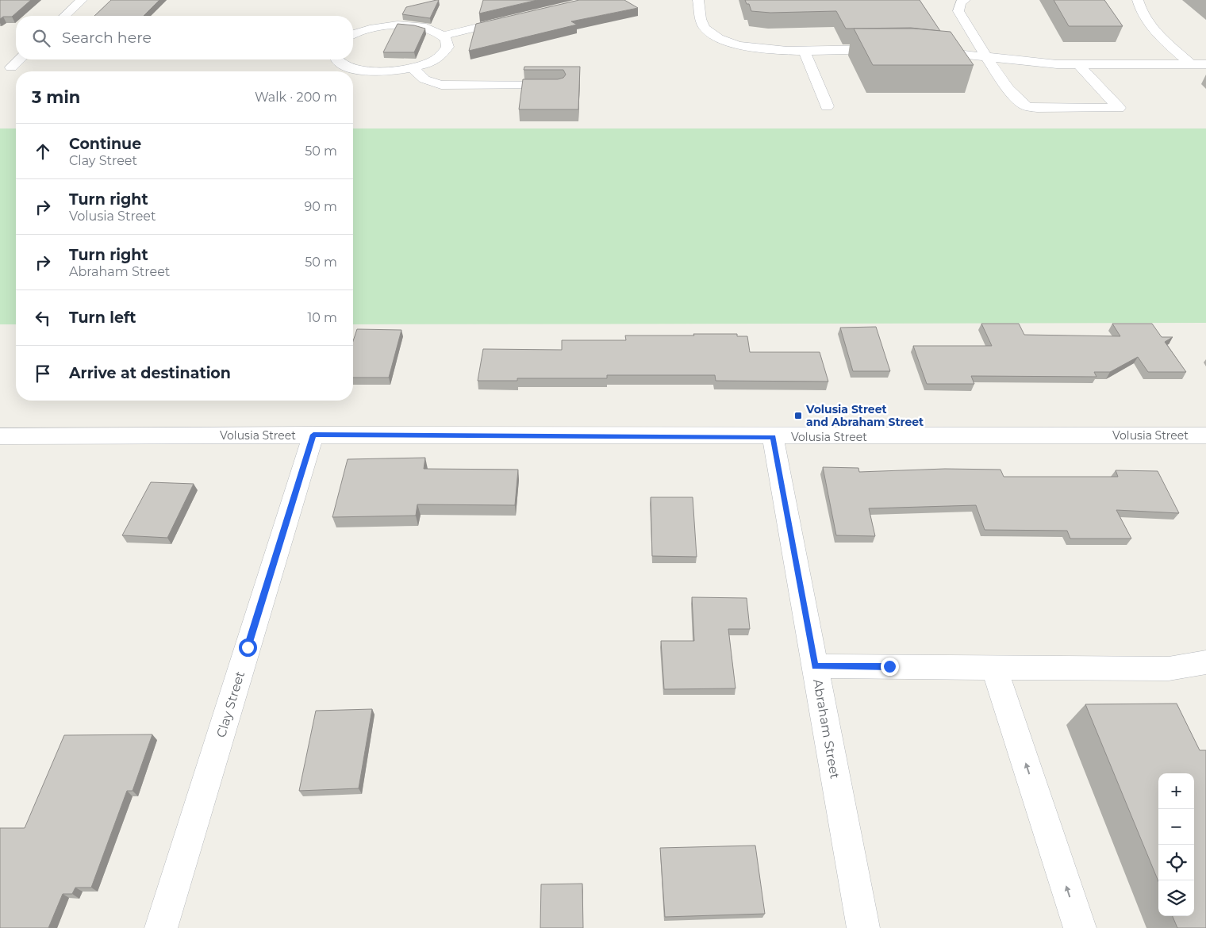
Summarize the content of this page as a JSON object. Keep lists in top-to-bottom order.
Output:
{
  "streets": {
    "street": ["Volusia Street", "Clay Street", "Abraham Street"]
  },
  "crossings": [
    ["Volusia Street", "Clay Street"],
    ["Volusia Street", "Abraham Street"]
  ],
  "places": {
    "transit": ["Volusia Street and Abraham Street"]
  },
  "page": {
    "search": "Search here",
    "heading": ["3 min", "Walk · 200 m"],
    "list": [
      ["Continue", "Clay Street", "50 m"],
      ["Turn right", "Volusia Street", "90 m"],
      ["Turn right", "Abraham Street", "50 m"],
      ["Turn left", "10 m"],
      "Arrive at destination"
    ],
    "map_buttons": ["+", "−"]
  }
}
